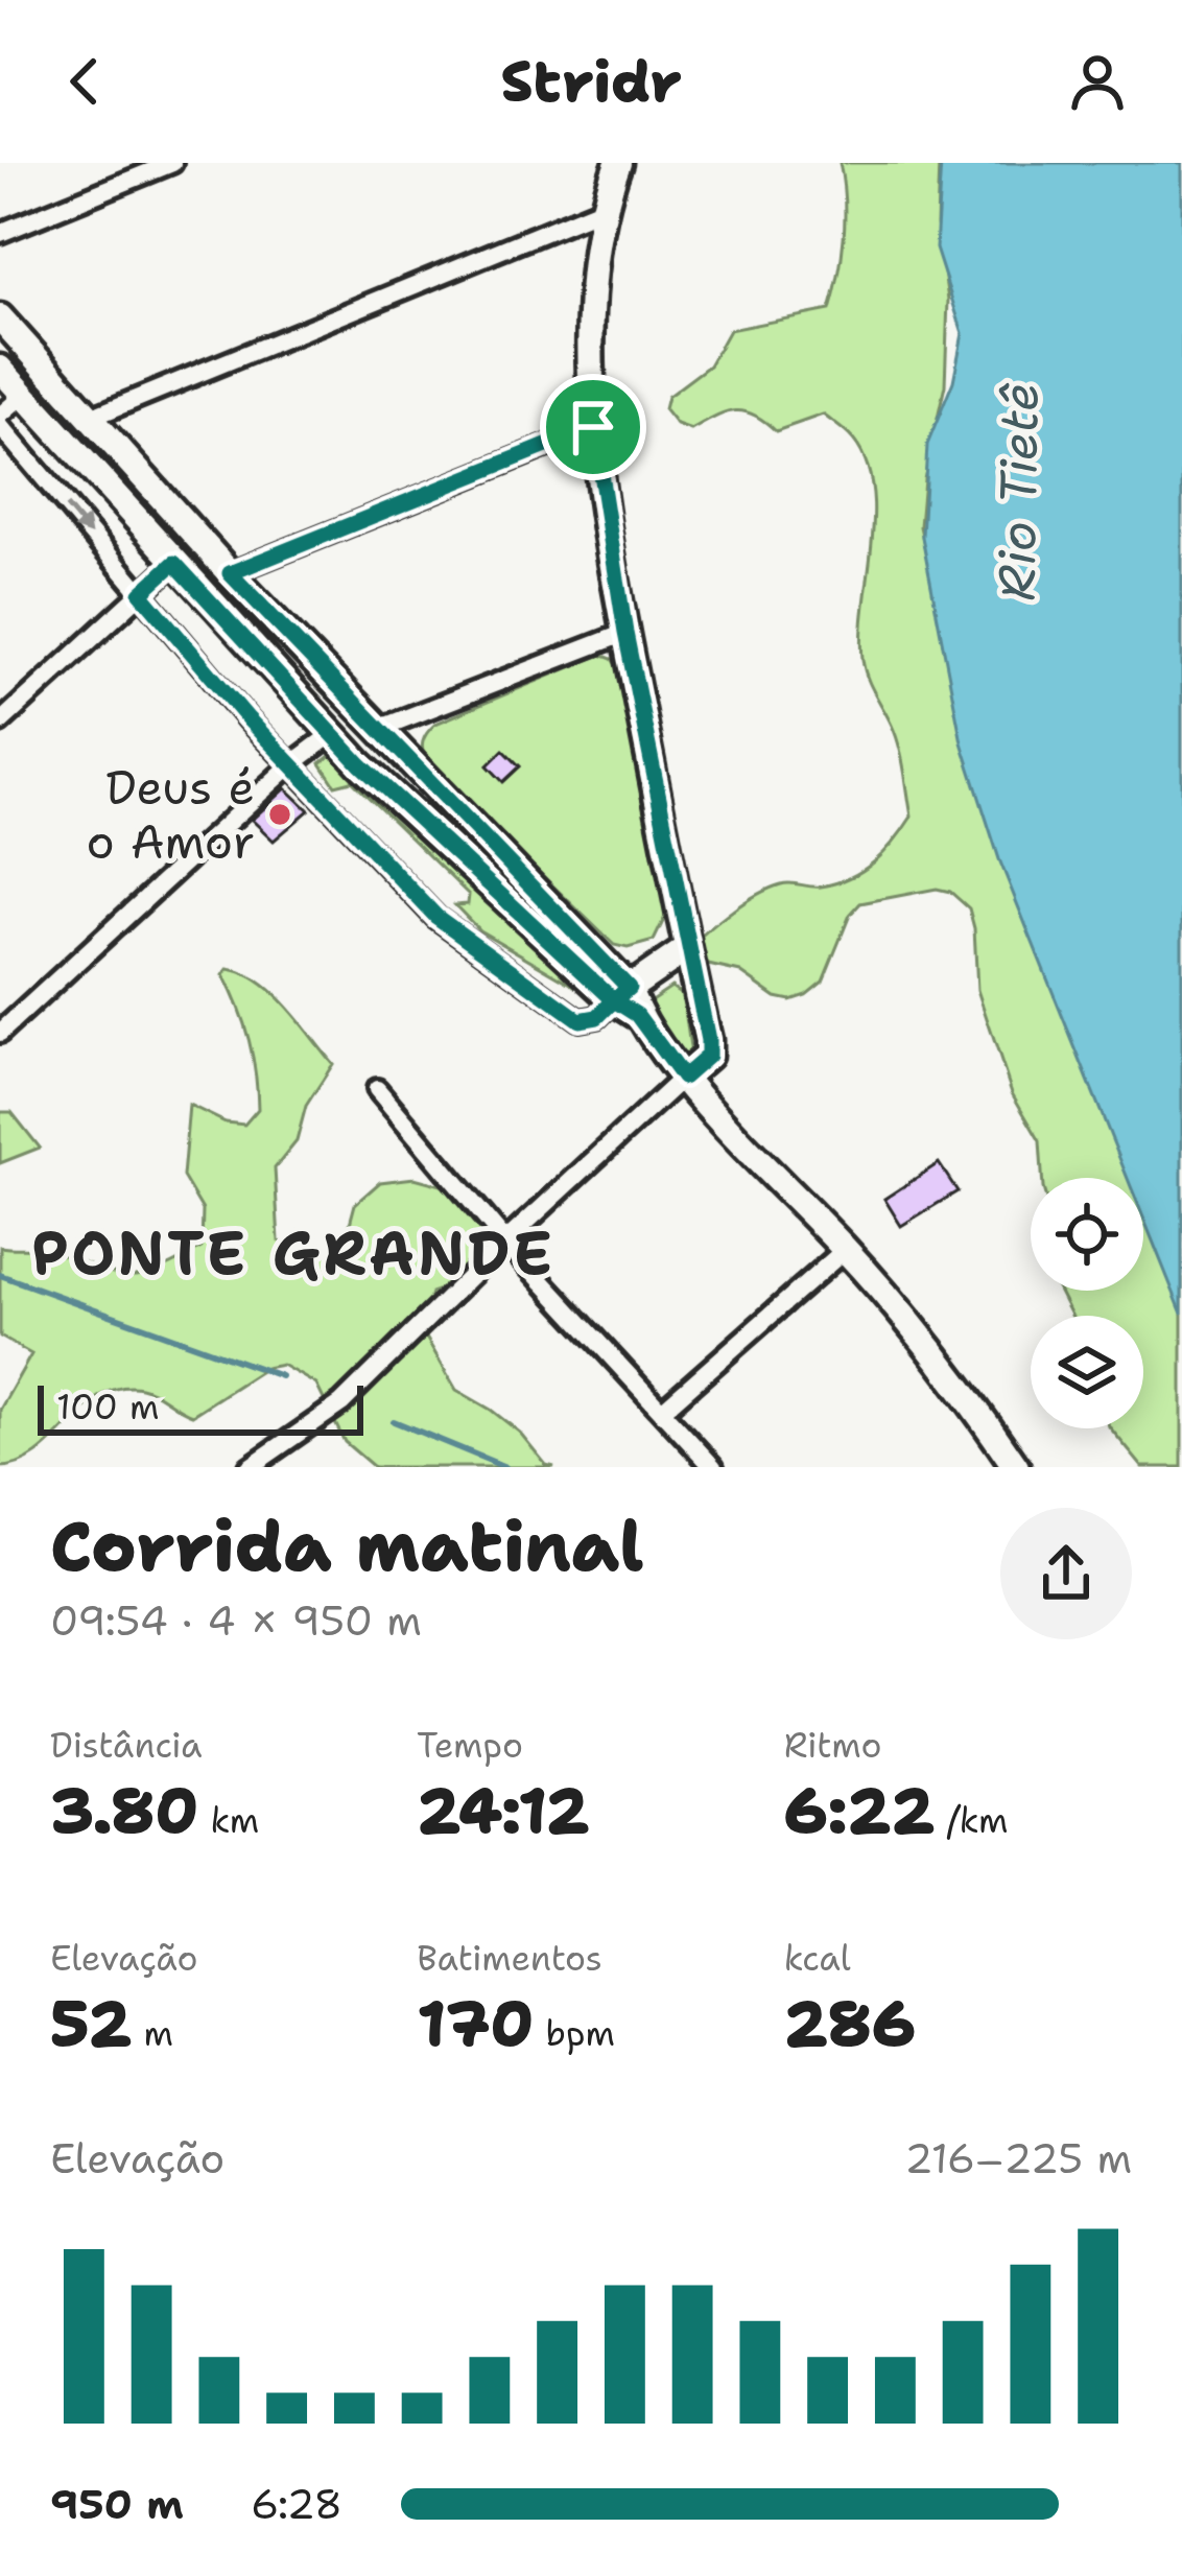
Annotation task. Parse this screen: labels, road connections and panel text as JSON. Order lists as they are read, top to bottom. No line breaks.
{"districts":["PONTE GRANDE"],"water":["Rio Tietê"],"places":["Deus é o Amor"],"scale_bar":"100 m","page":{"header":"Stridr","scale":"100 m","heading":["Corrida matinal","09:54 · 4 × 950 m"],"stats":[["Distância","3.80 km"],["Tempo","24:12"],["Ritmo","6:22 /km"],["Elevação","52 m"],["Batimentos","170 bpm"],["kcal","286"]],"chart":["Elevação","216–225 m"],"list":[{"name":"950 m","note":"6:28"}]}}
